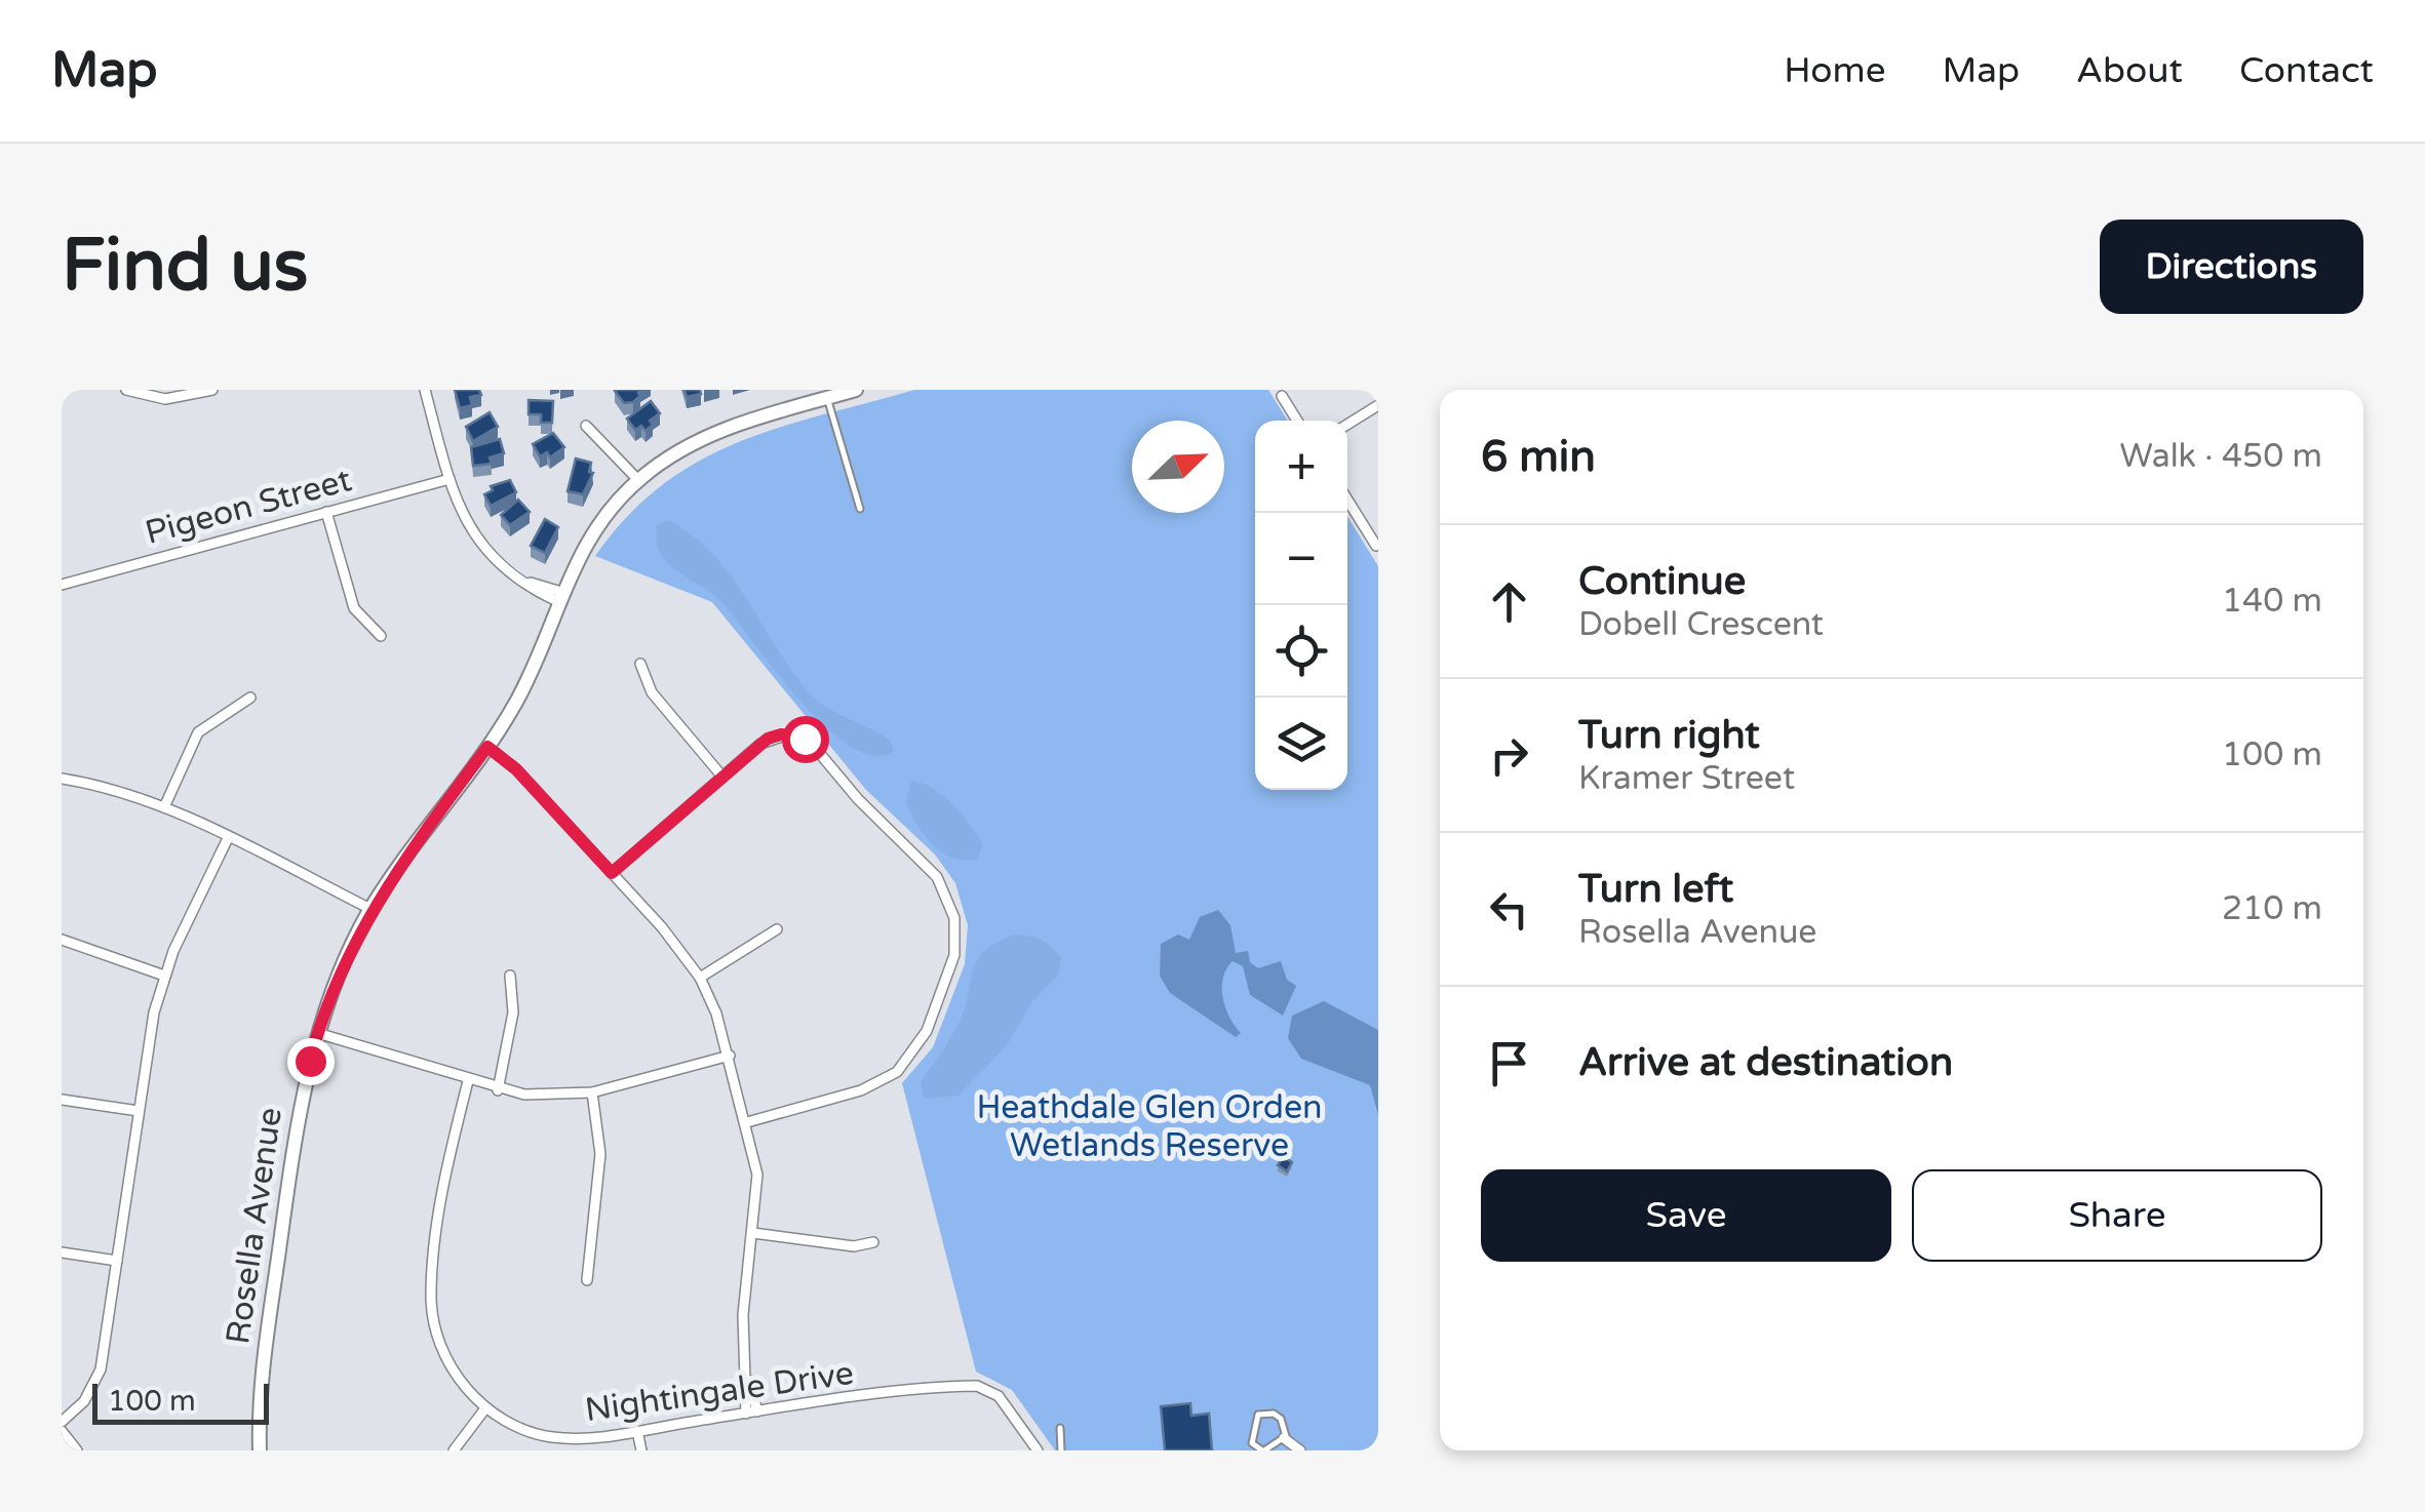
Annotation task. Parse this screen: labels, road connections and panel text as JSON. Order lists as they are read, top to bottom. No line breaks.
{"streets":{"street":["Pigeon Street","Rosella Avenue","Nightingale Drive"]},"parks":["Heathdale Glen Orden Wetlands Reserve"],"scale_bar":"100 m","north":"top right","page":{"header":"Map","nav":["Home","Map","About","Contact"],"buttons":["Directions",["Save","Share"]],"title":"Find us","heading":["6 min","Walk · 450 m"],"map_buttons":["+","−"],"list":[["Continue","Dobell Crescent","140 m"],["Turn right","Kramer Street","100 m"],["Turn left","Rosella Avenue","210 m"],"Arrive at destination"],"scale":"100 m"}}
